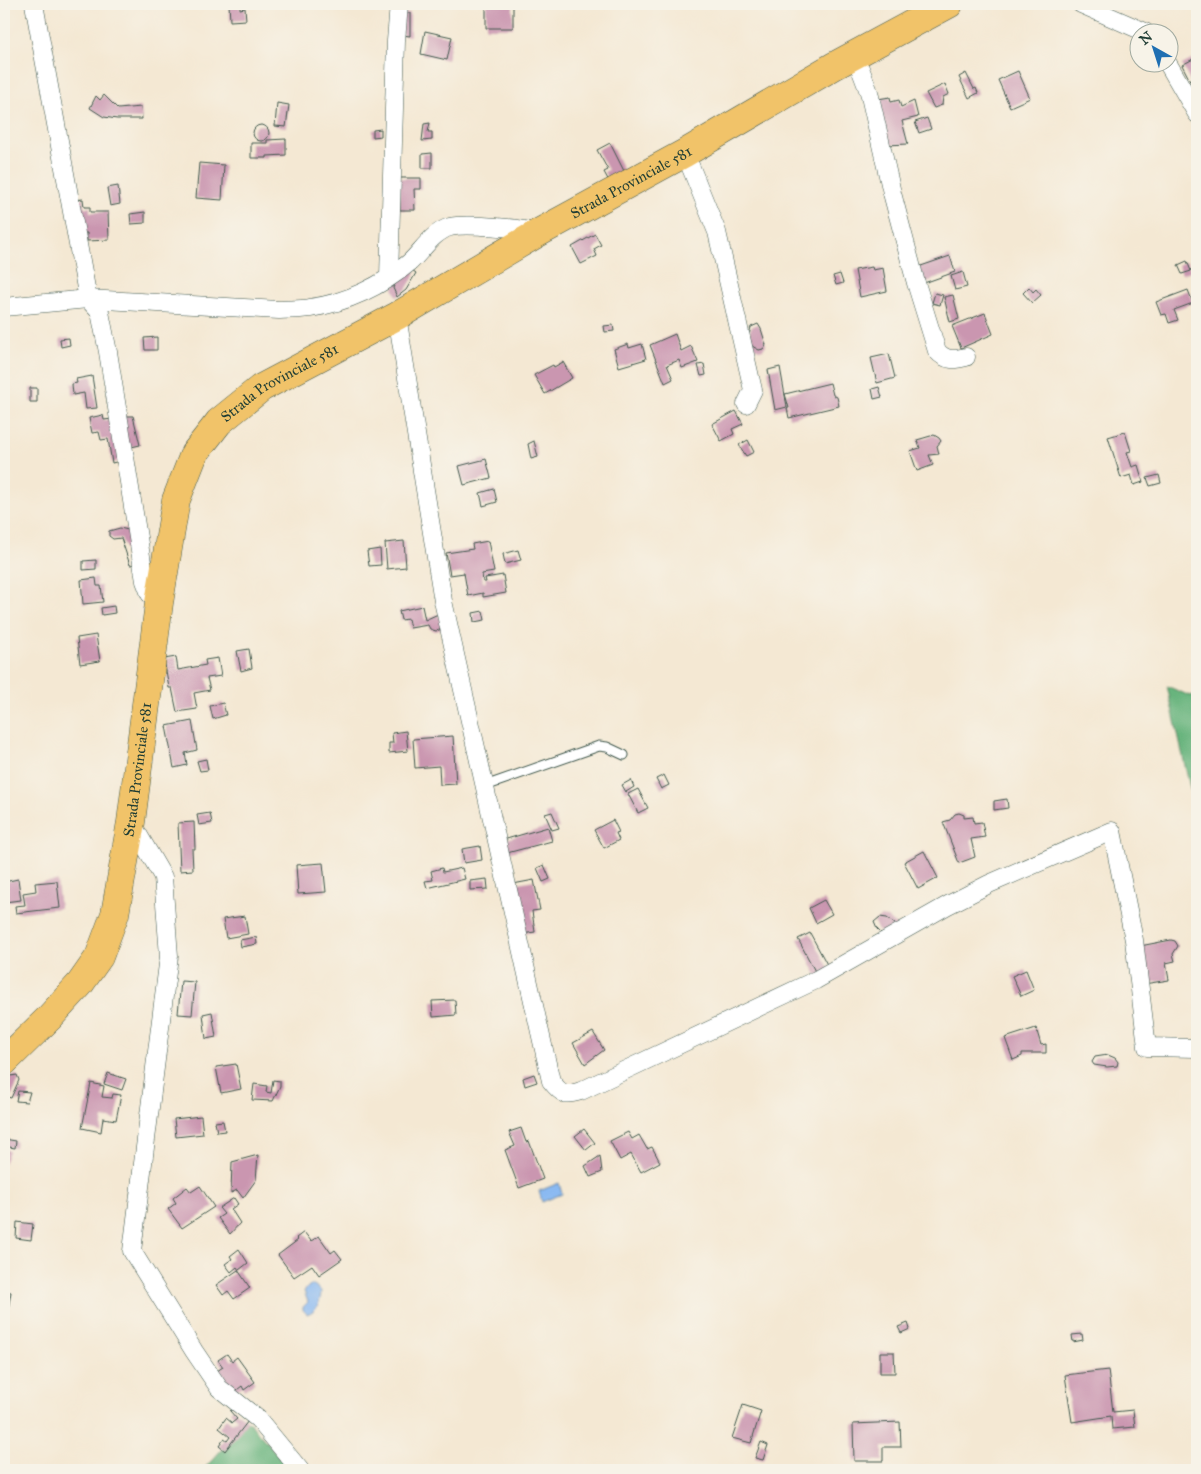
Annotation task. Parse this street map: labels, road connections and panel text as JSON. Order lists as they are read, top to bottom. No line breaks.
{"streets":{"main road":["Strada Provinciale 581"]},"north":"top left"}
